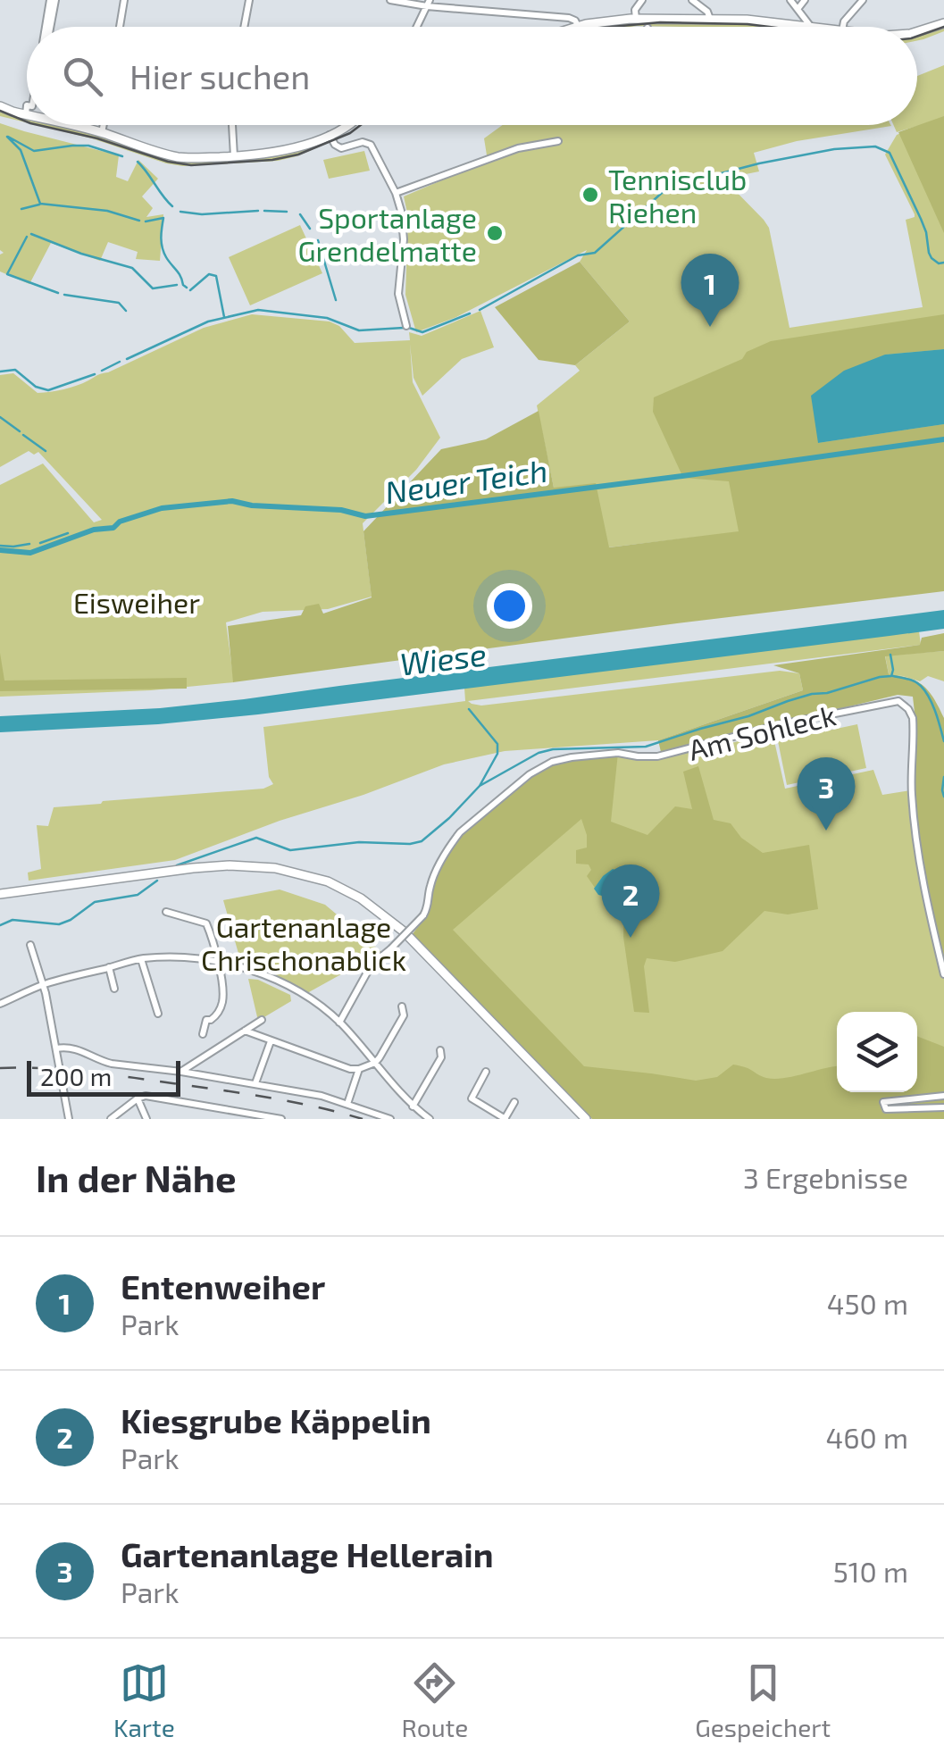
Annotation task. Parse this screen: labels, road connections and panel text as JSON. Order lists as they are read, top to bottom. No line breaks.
{"streets":{"street":["Am Sohleck"]},"water":["Neuer Teich","Wiese"],"parks":["Eisweiher","Gartenanlage Chrischonablick"],"places":["Tennisclub Riehen","Sportanlage Grendelmatte"],"scale_bar":"200 m","page":{"search":"Hier suchen","pins":["1","3","2"],"scale":"200 m","heading":["In der Nähe","3 Ergebnisse"],"list":[{"mark":"1","name":"Entenweiher","note":"Park","value":"450 m"},{"mark":"2","name":"Kiesgrube Käppelin","note":"Park","value":"460 m"},{"mark":"3","name":"Gartenanlage Hellerain","note":"Park","value":"510 m"}],"nav":["Karte","Route","Gespeichert"]}}
